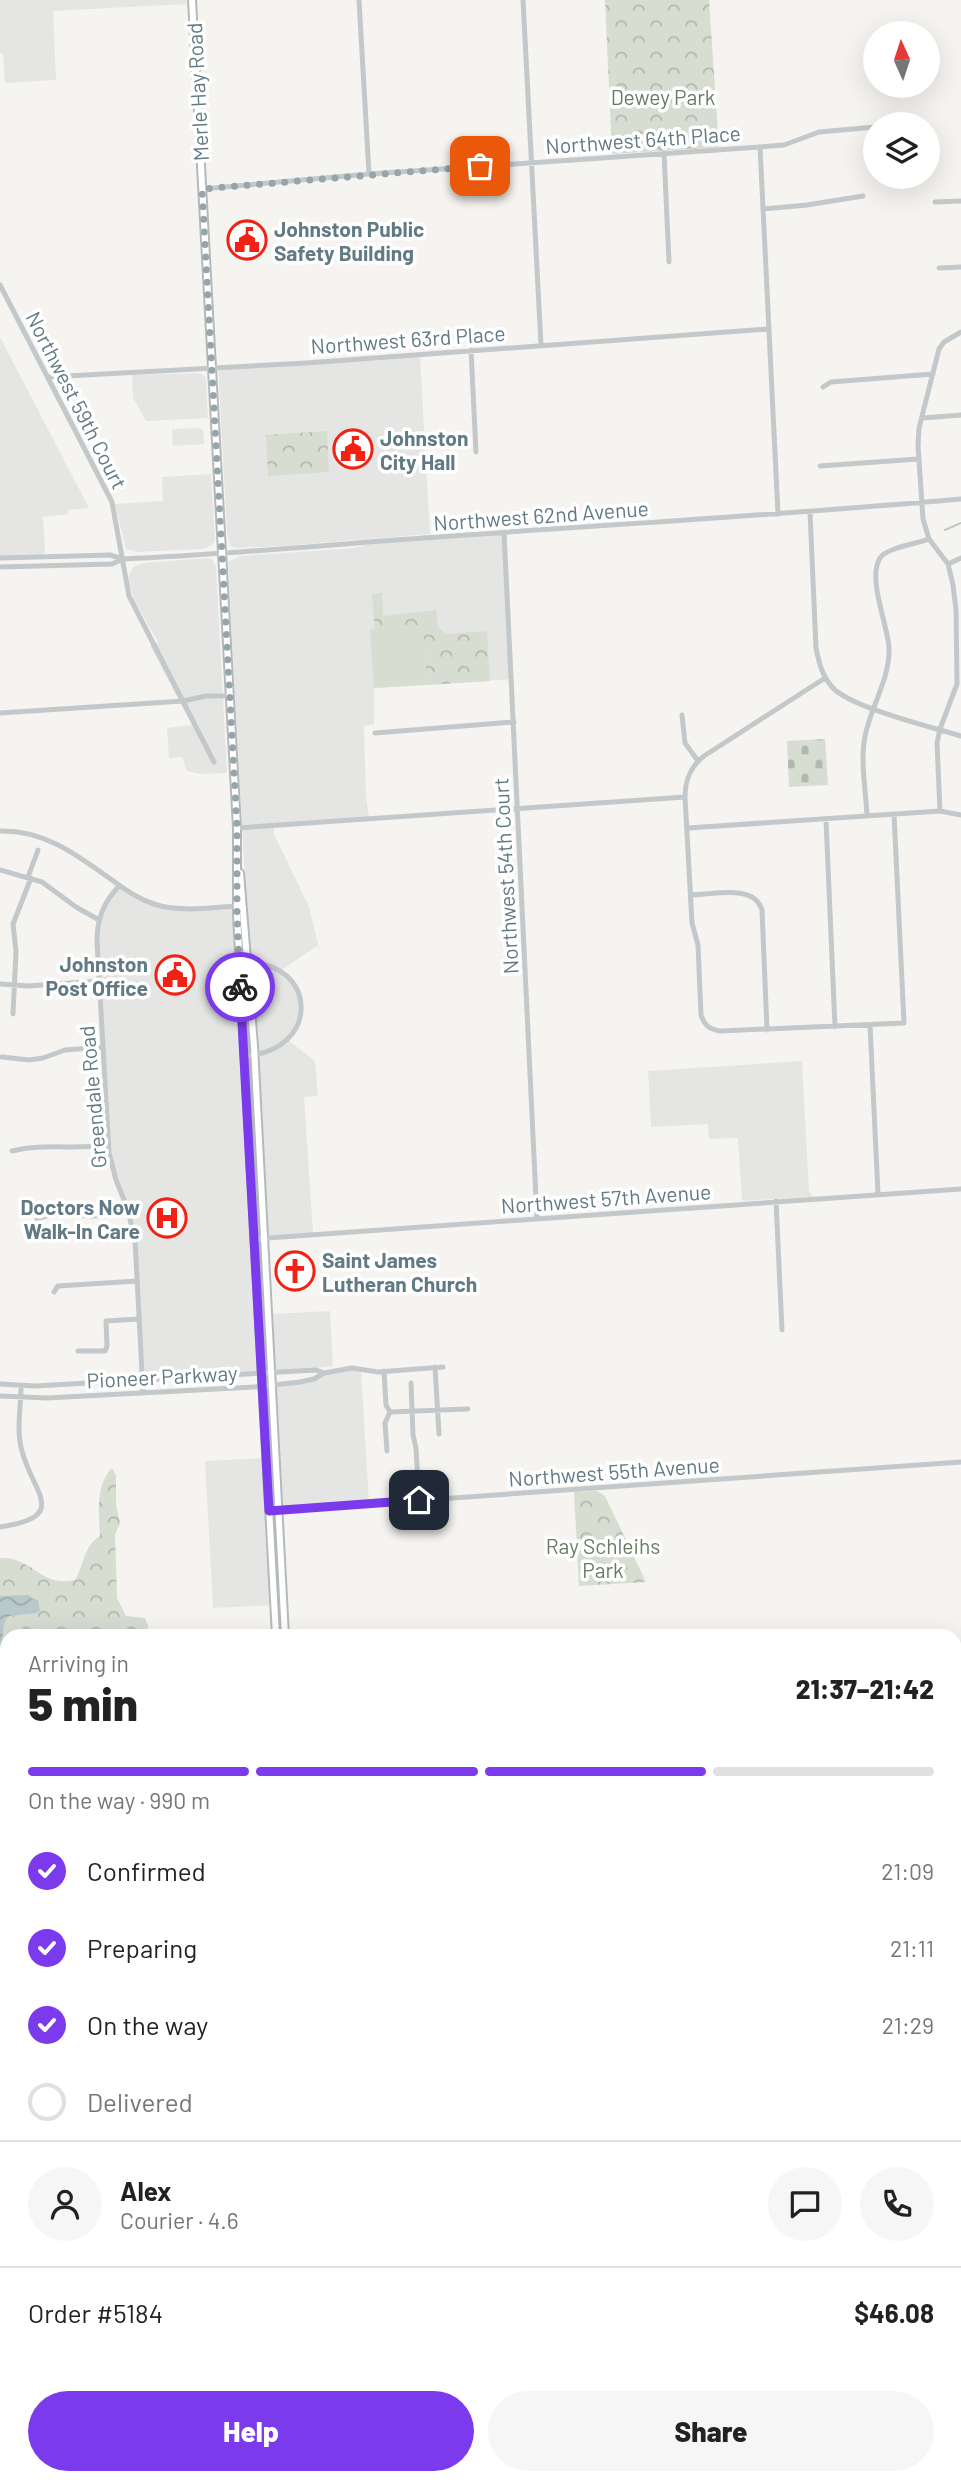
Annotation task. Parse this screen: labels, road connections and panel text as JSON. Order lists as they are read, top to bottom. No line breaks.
{"streets":{"main road":["Merle Hay Road"],"street":["Northwest 64th Place","Northwest 63rd Place","Northwest 59th Court","Northwest 62nd Avenue","Northwest 54th Court","Greendale Road","Northwest 57th Avenue","Pioneer Parkway","Northwest 55th Avenue"]},"crossings":[["Merle Hay Road","Northwest 64th Place"],["Merle Hay Road","Northwest 63rd Place"],["Merle Hay Road","Northwest 62nd Avenue"],["Merle Hay Road","Northwest 57th Avenue"],["Merle Hay Road","Pioneer Parkway"],["Merle Hay Road","Northwest 55th Avenue"],["Northwest 63rd Place","Northwest 59th Court"],["Northwest 59th Court","Northwest 62nd Avenue"],["Northwest 62nd Avenue","Northwest 54th Court"],["Northwest 54th Court","Northwest 57th Avenue"],["Greendale Road","Pioneer Parkway"]],"parks":["Dewey Park","Ray Schleihs Park"],"places":{"public building":["Johnston Public Safety Building","Johnston City Hall","Johnston Post Office"],"hospital":["Doctors Now Walk-In Care"],"church":["Saint James Lutheran Church"]},"north":"top","page":{"heading":["5 min","Arriving in","21:37–21:42"],"panel":["Alex","Courier · 4.6","Order #5184","$46.08"],"bar":"On the way · 990 m","list":[["Confirmed","21:09"],["Preparing","21:11"],["On the way","21:29"],"Delivered"],"buttons":["Help","Share"]}}
